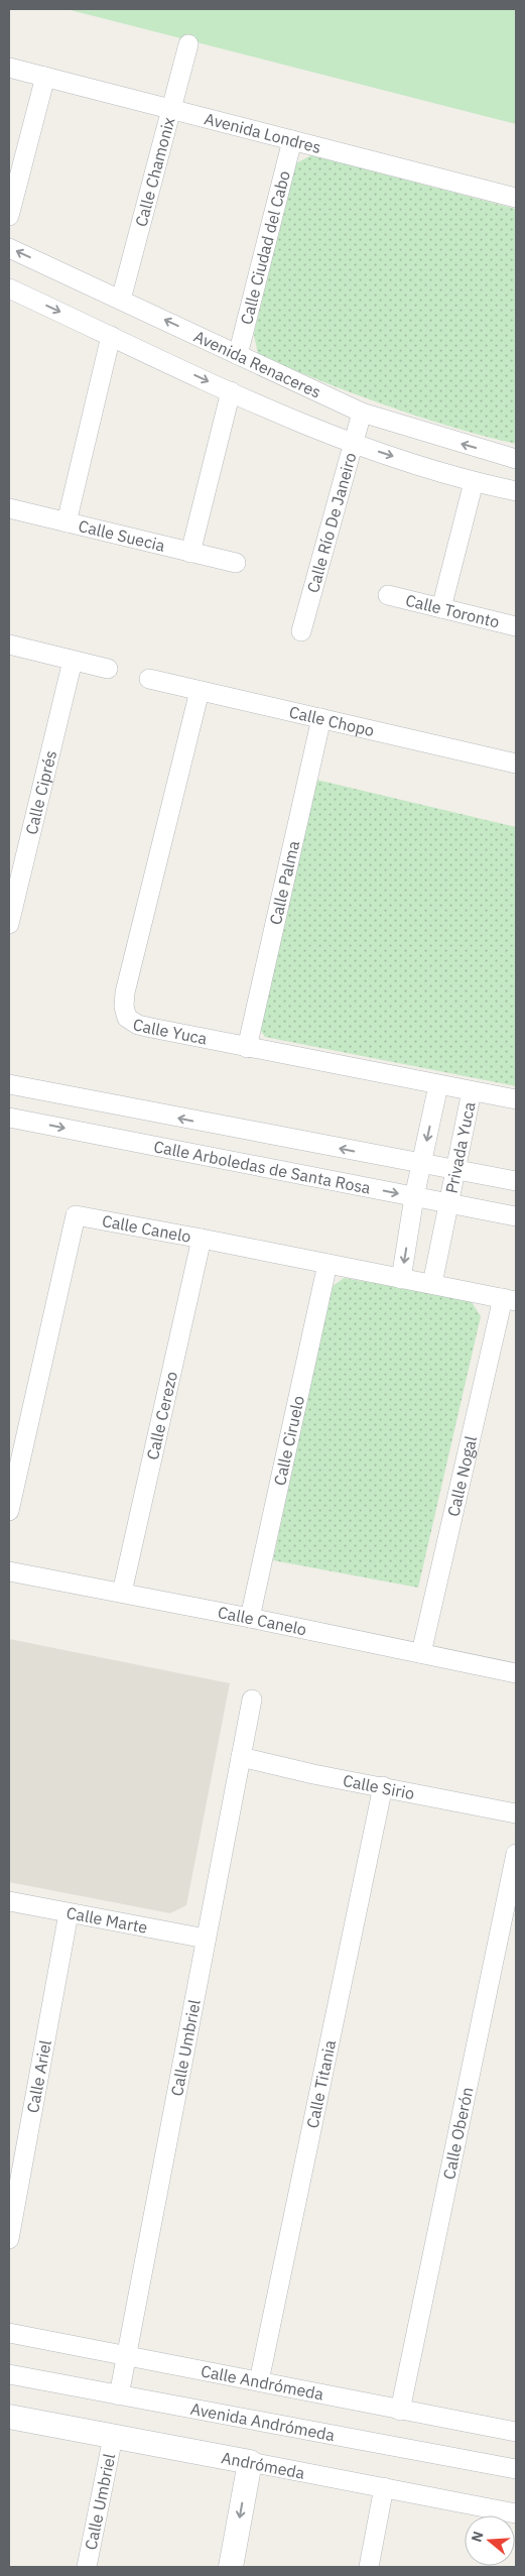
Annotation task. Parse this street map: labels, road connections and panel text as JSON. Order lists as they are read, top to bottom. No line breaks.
{"streets":{"street":["Avenida Londres","Calle Chamonix","Calle Ciudad del Cabo","Avenida Renaceres","Calle Río De Janeiro","Calle Suecia","Calle Toronto","Calle Chopo","Calle Ciprés","Calle Palma","Calle Yuca","Privada Yuca","Calle Arboledas de Santa Rosa","Calle Canelo","Calle Cerezo","Calle Ciruelo","Calle Nogal","Calle Sirio","Calle Marte","Calle Umbriel","Calle Ariel","Calle Titania","Calle Oberón","Calle Andrómeda","Avenida Andrómeda","Andrómeda"]},"crossings":[["Avenida Londres","Calle Chamonix"],["Avenida Londres","Calle Ciudad del Cabo"],["Calle Chamonix","Avenida Renaceres"],["Calle Ciudad del Cabo","Avenida Renaceres"],["Avenida Renaceres","Calle Río De Janeiro"],["Calle Chopo","Calle Palma"],["Calle Chopo","Calle Yuca"],["Calle Palma","Calle Yuca"],["Calle Yuca","Privada Yuca"],["Privada Yuca","Calle Arboledas de Santa Rosa"],["Privada Yuca","Calle Canelo"],["Calle Canelo","Calle Cerezo"],["Calle Canelo","Calle Ciruelo"],["Calle Canelo","Calle Nogal"],["Calle Sirio","Calle Umbriel"],["Calle Sirio","Calle Titania"],["Calle Marte","Calle Umbriel"],["Calle Marte","Calle Ariel"],["Calle Umbriel","Calle Andrómeda"],["Calle Umbriel","Avenida Andrómeda"],["Calle Umbriel","Andrómeda"],["Calle Titania","Calle Andrómeda"],["Calle Oberón","Calle Andrómeda"]],"north":"left"}
